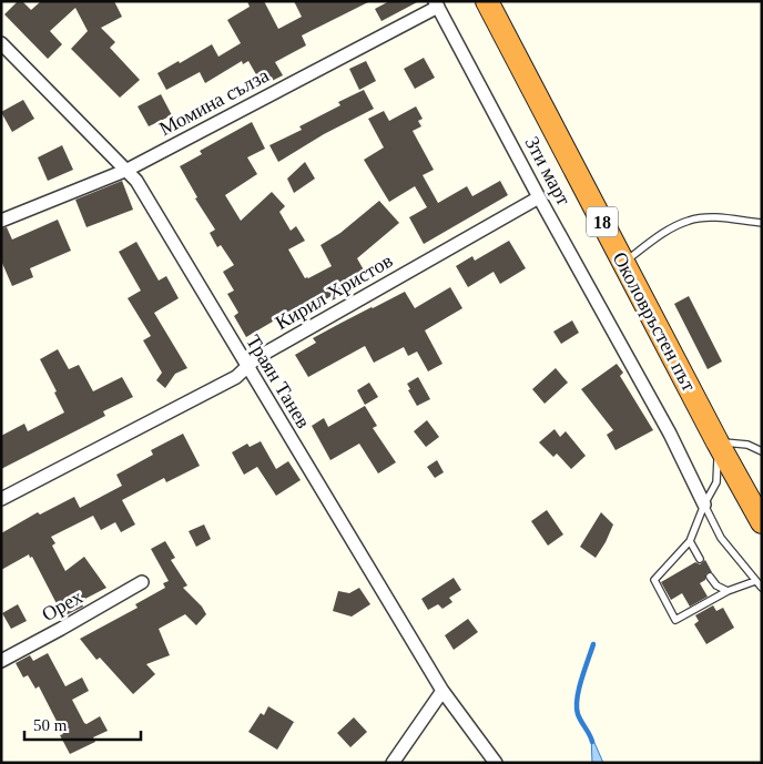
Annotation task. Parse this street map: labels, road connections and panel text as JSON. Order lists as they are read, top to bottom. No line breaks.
{"streets":{"highway":["18","Околовръстен път"],"street":["Момина сълза","3ти март","Кирил Христов","Траян Танев","Орех"]},"crossings":[["Момина сълза","3ти март"],["Момина сълза","Траян Танев"],["3ти март","Кирил Христов"],["Кирил Христов","Траян Танев"]],"scale_bar":"50 m"}
